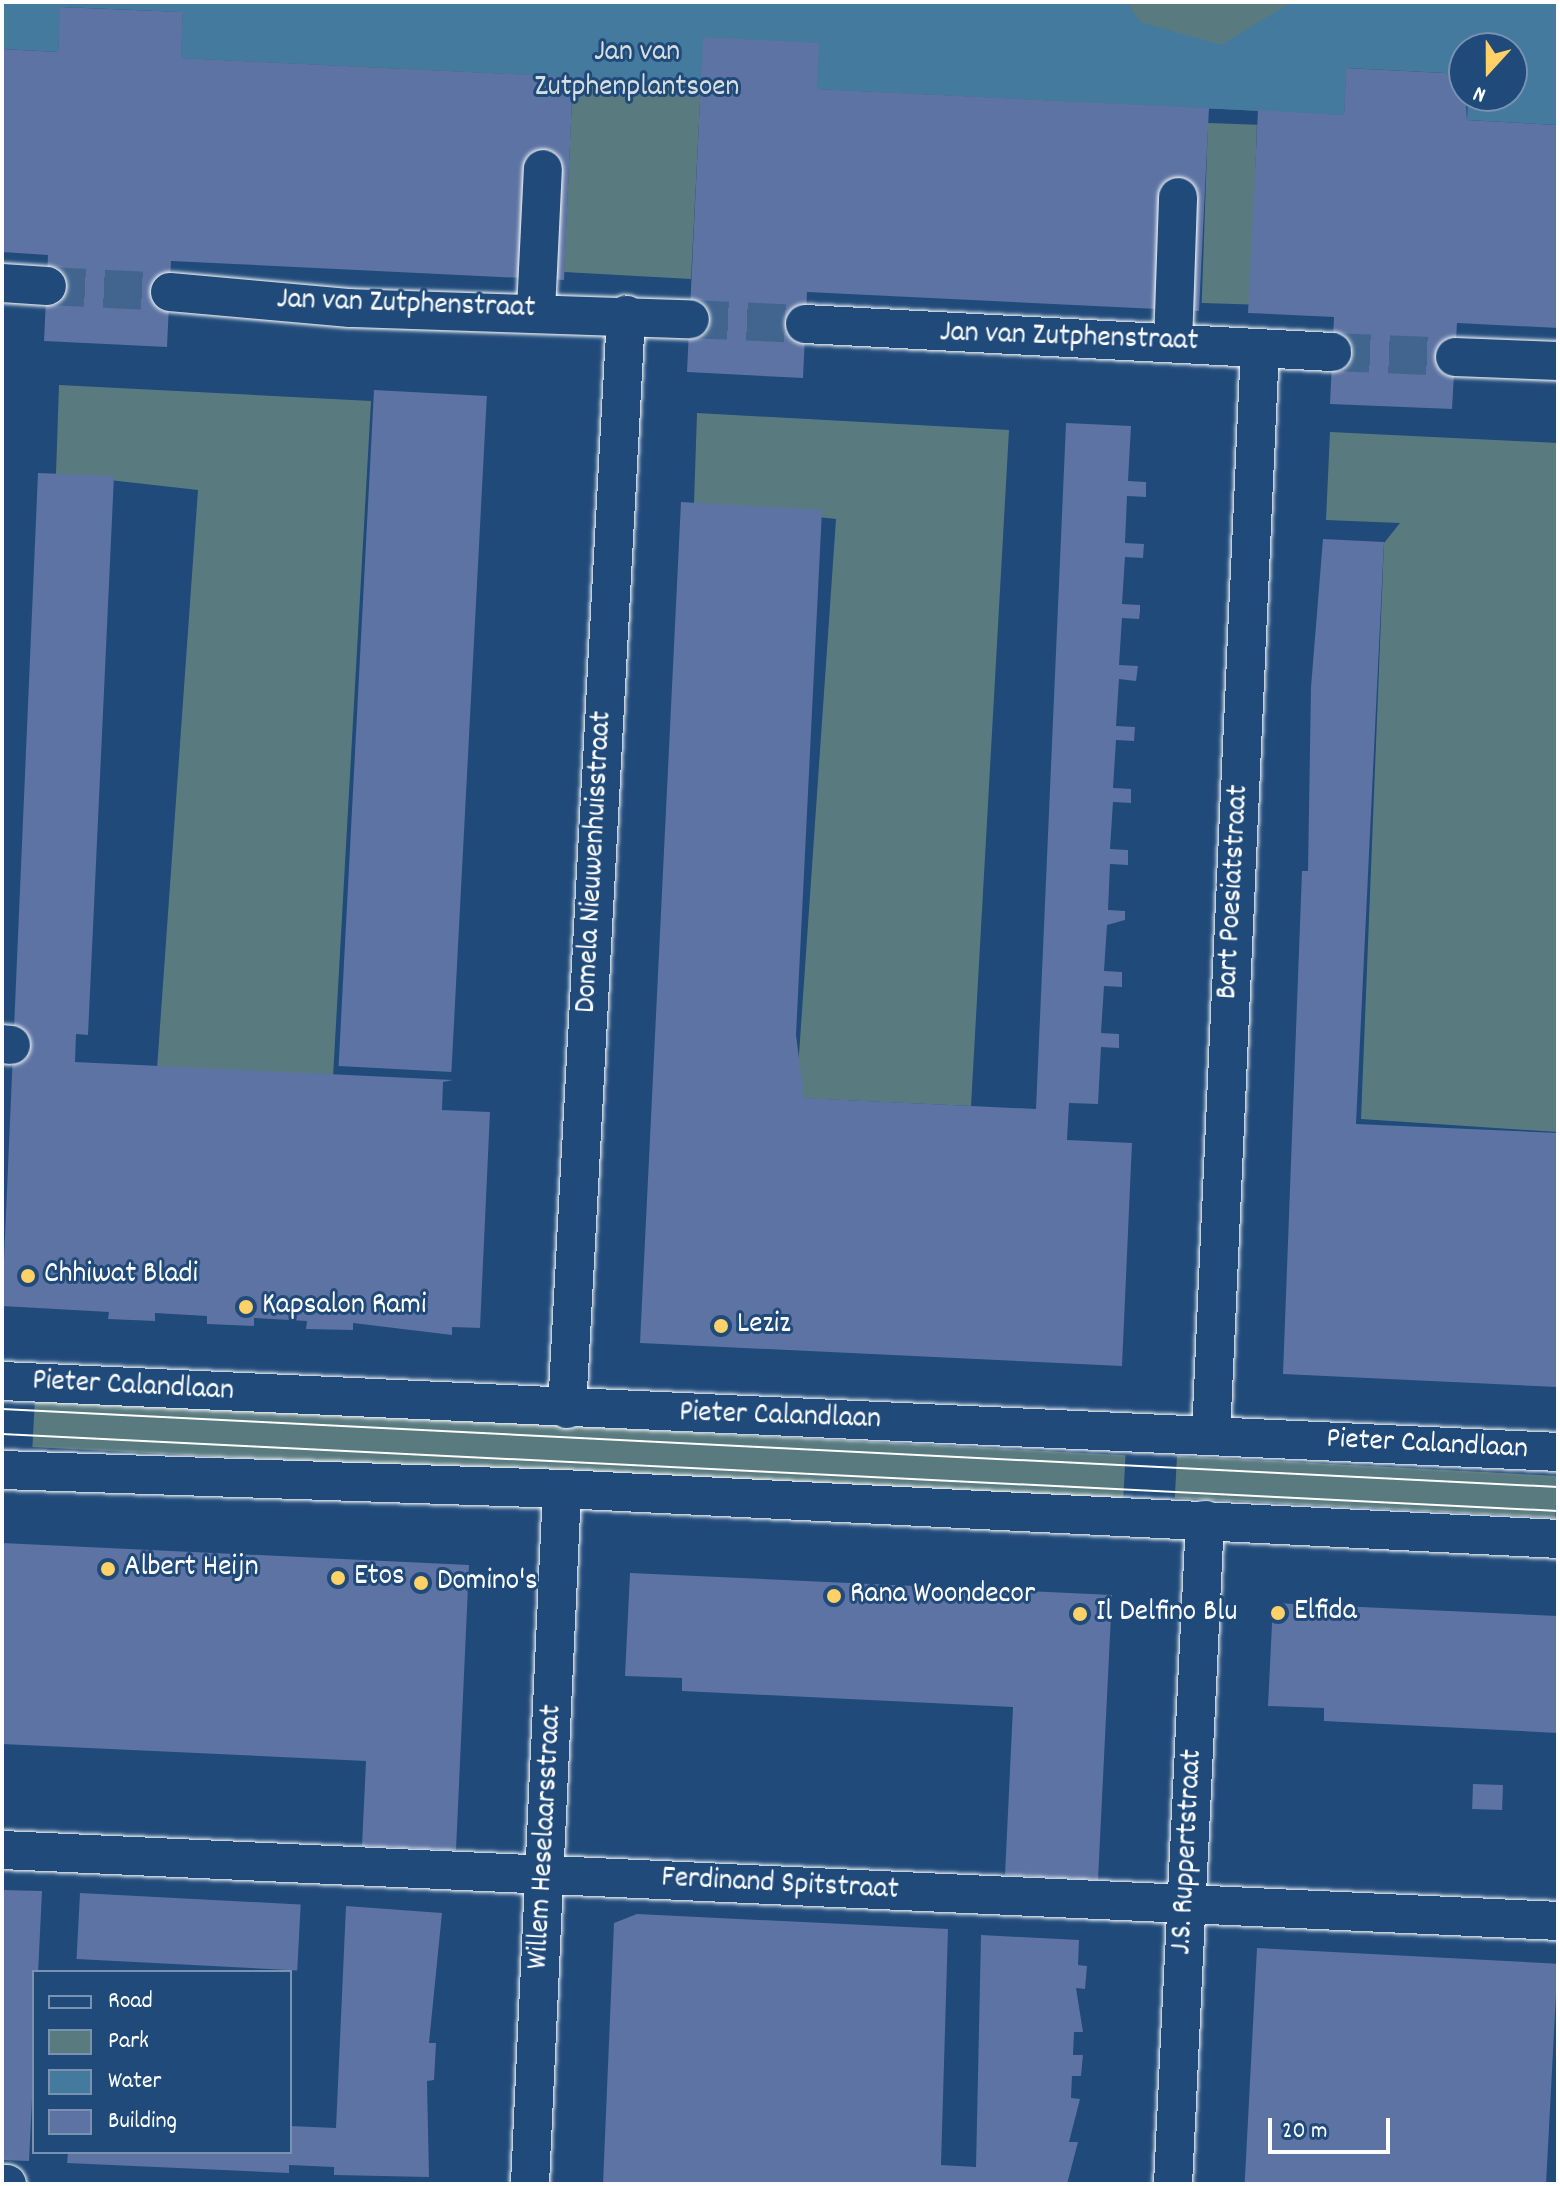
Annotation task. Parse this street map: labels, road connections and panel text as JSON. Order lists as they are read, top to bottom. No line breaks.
{"streets":{"street":["Jan van Zutphenstraat","Domela Nieuwenhuisstraat","Bart Poesiatstraat","Pieter Calandlaan","Willem Heselaarsstraat","J.S. Ruppertstraat","Ferdinand Spitstraat"]},"crossings":[["Jan van Zutphenstraat","Domela Nieuwenhuisstraat"],["Jan van Zutphenstraat","Bart Poesiatstraat"],["Domela Nieuwenhuisstraat","Pieter Calandlaan"],["Bart Poesiatstraat","Pieter Calandlaan"],["Willem Heselaarsstraat","Ferdinand Spitstraat"],["J.S. Ruppertstraat","Ferdinand Spitstraat"]],"parks":["Jan van Zutphenplantsoen"],"places":["Chhiwat Bladi","Kapsalon Rami","Leziz","Albert Heijn","Etos","Domino's","Rana Woondecor","Elfida","Il Delfino Blu"],"legend":["Road","Park","Water","Building"],"scale_bar":"20 m","north":"bottom"}
